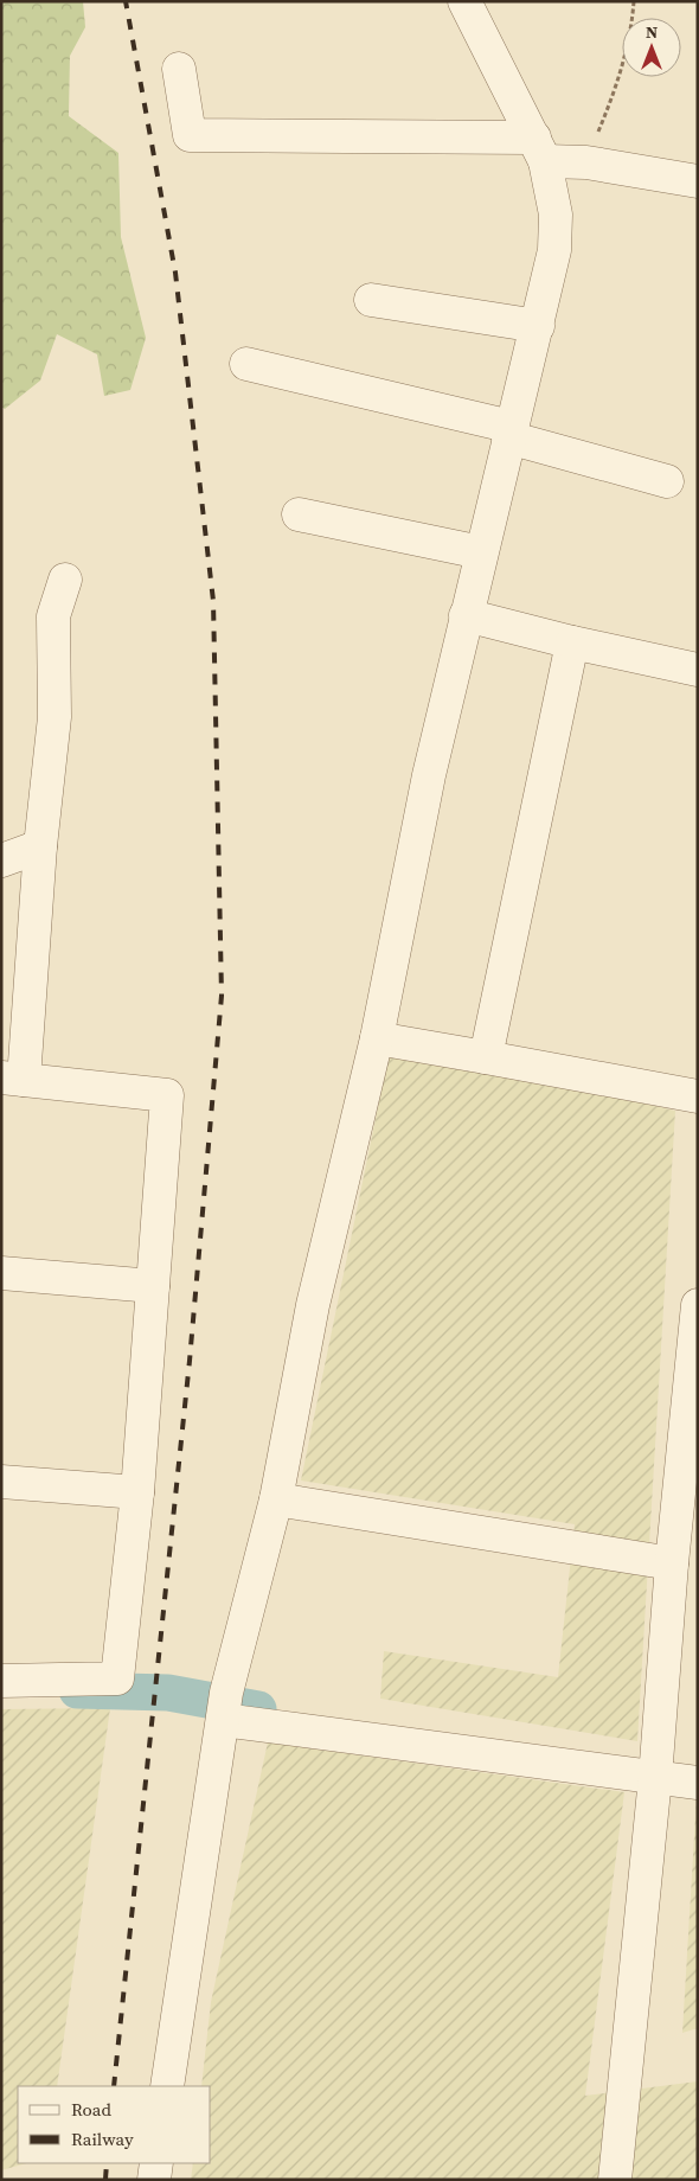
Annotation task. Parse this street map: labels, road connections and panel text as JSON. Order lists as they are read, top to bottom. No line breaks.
{"legend":["Road","Railway"],"north":"top"}
